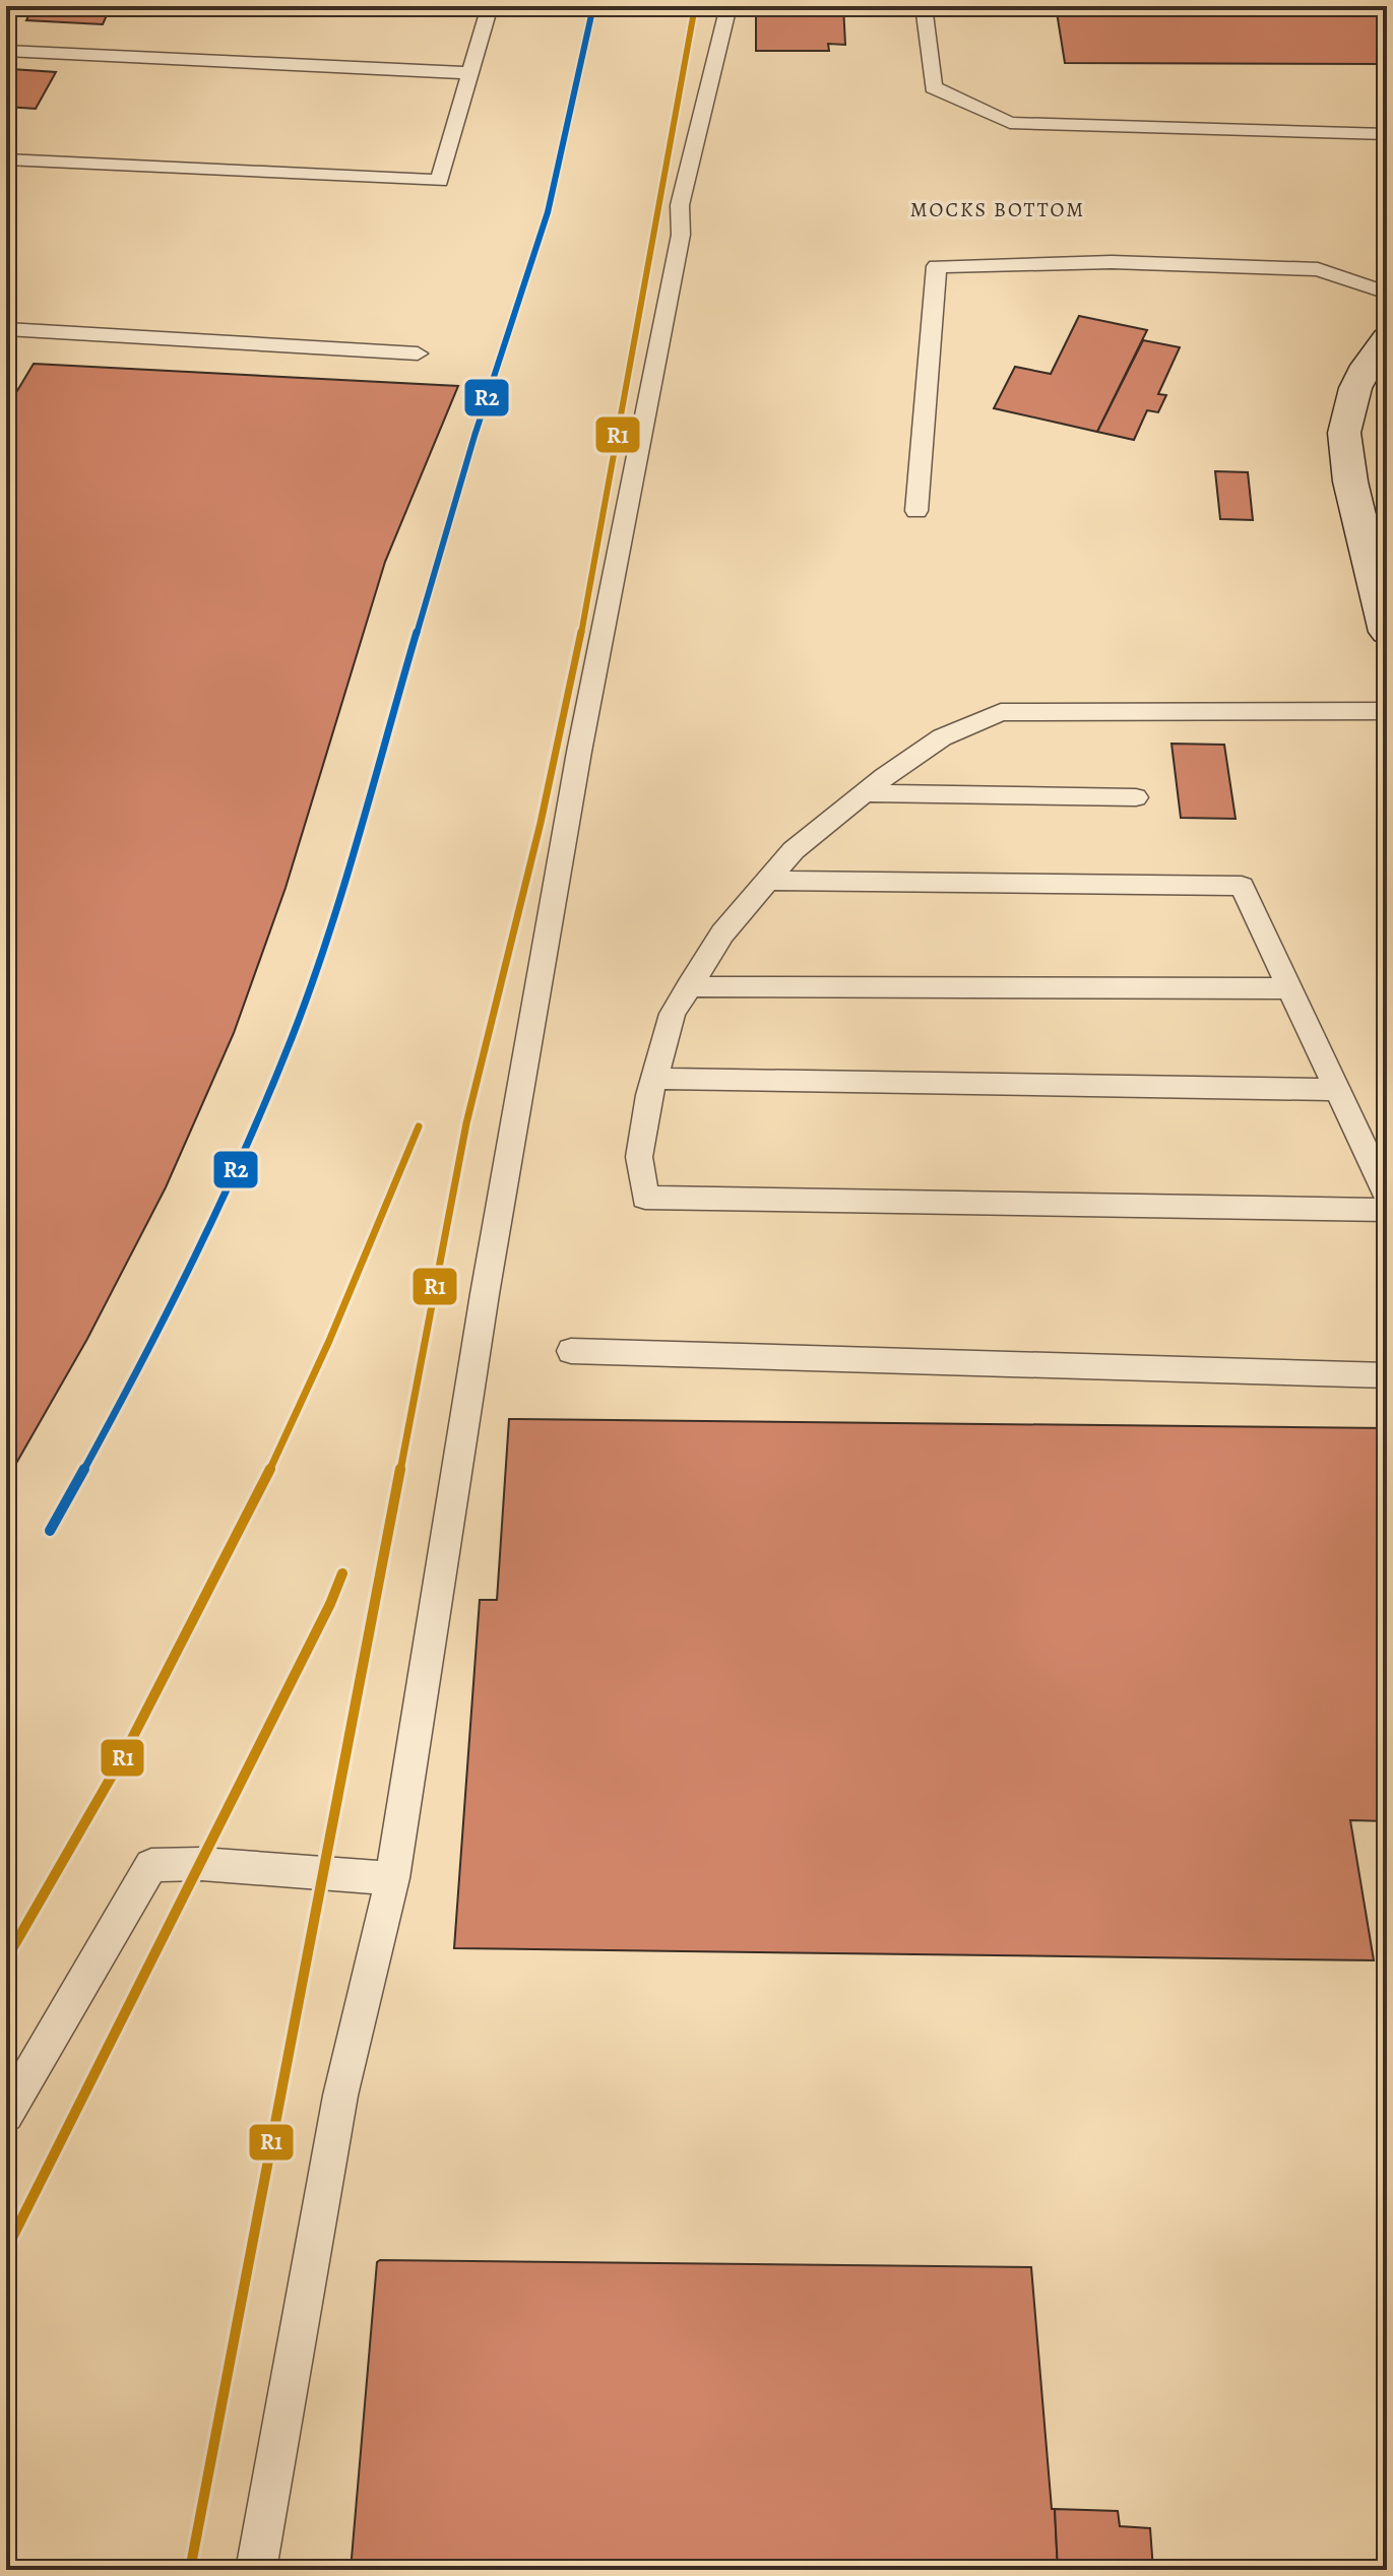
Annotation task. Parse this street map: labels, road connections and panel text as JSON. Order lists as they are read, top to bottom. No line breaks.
{"districts":["MOCKS BOTTOM"],"lines":["transit line R1","transit line R2"]}
